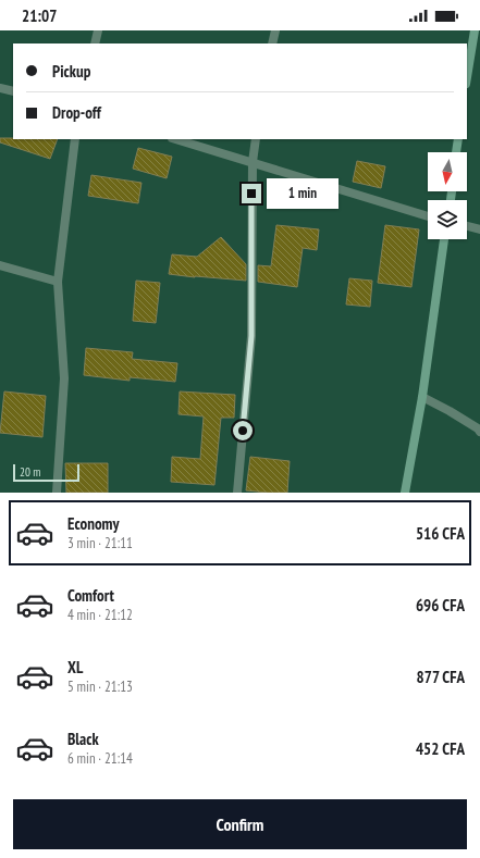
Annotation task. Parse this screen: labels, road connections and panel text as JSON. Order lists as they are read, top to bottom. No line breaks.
{"scale_bar":"20 m","north":"bottom","page":{"status":"21:07","banner":["Pickup","Drop-off"],"bubble":"1 min","scale":"20 m","list":[{"name":"Economy","note":"3 min · 21:11","value":"516 CFA"},{"name":"Comfort","note":"4 min · 21:12","value":"696 CFA"},{"name":"XL","note":"5 min · 21:13","value":"877 CFA"},{"name":"Black","note":"6 min · 21:14","value":"452 CFA"}],"buttons":"Confirm"}}
